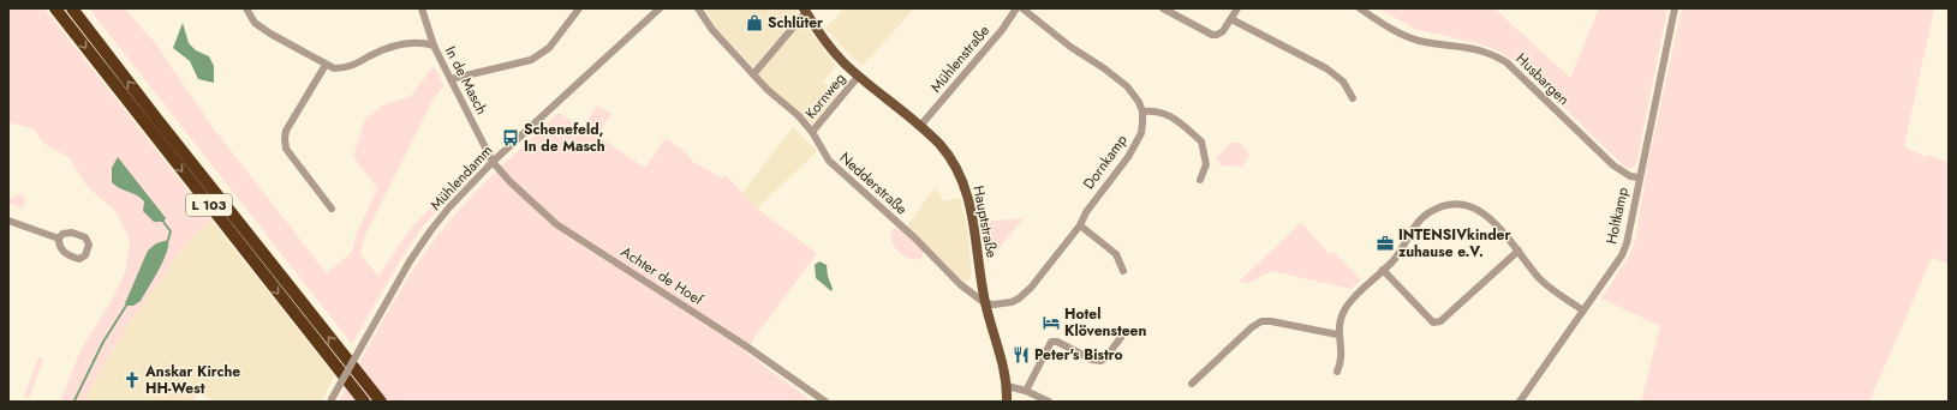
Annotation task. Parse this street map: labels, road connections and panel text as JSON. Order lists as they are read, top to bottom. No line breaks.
{"streets":{"highway":["L 103"],"main road":["Hauptstraße"],"street":["Mühlenstraße","Husbargen","In de Masch","Kornweg","Dornkamp","Mühlendamm","Nedderstraße","Holtkamp","Achter de Hoef"]},"crossings":[["Mühlenstraße","Hauptstraße"],["Husbargen","Holtkamp"],["In de Masch","Mühlendamm"],["In de Masch","Achter de Hoef"],["Kornweg","Nedderstraße"],["Kornweg","Hauptstraße"],["Dornkamp","Nedderstraße"],["Dornkamp","Hauptstraße"],["Mühlendamm","Achter de Hoef"],["Nedderstraße","Hauptstraße"]],"places":{"shop":["Schlüter"],"bus stop":["Schenefeld, In de Masch"],"office":["INTENSIVkinder zuhause e.V."],"hotel":["Hotel Klövensteen"],"restaurant":["Peter's Bistro"],"church":["Anskar Kirche HH-West"]}}
